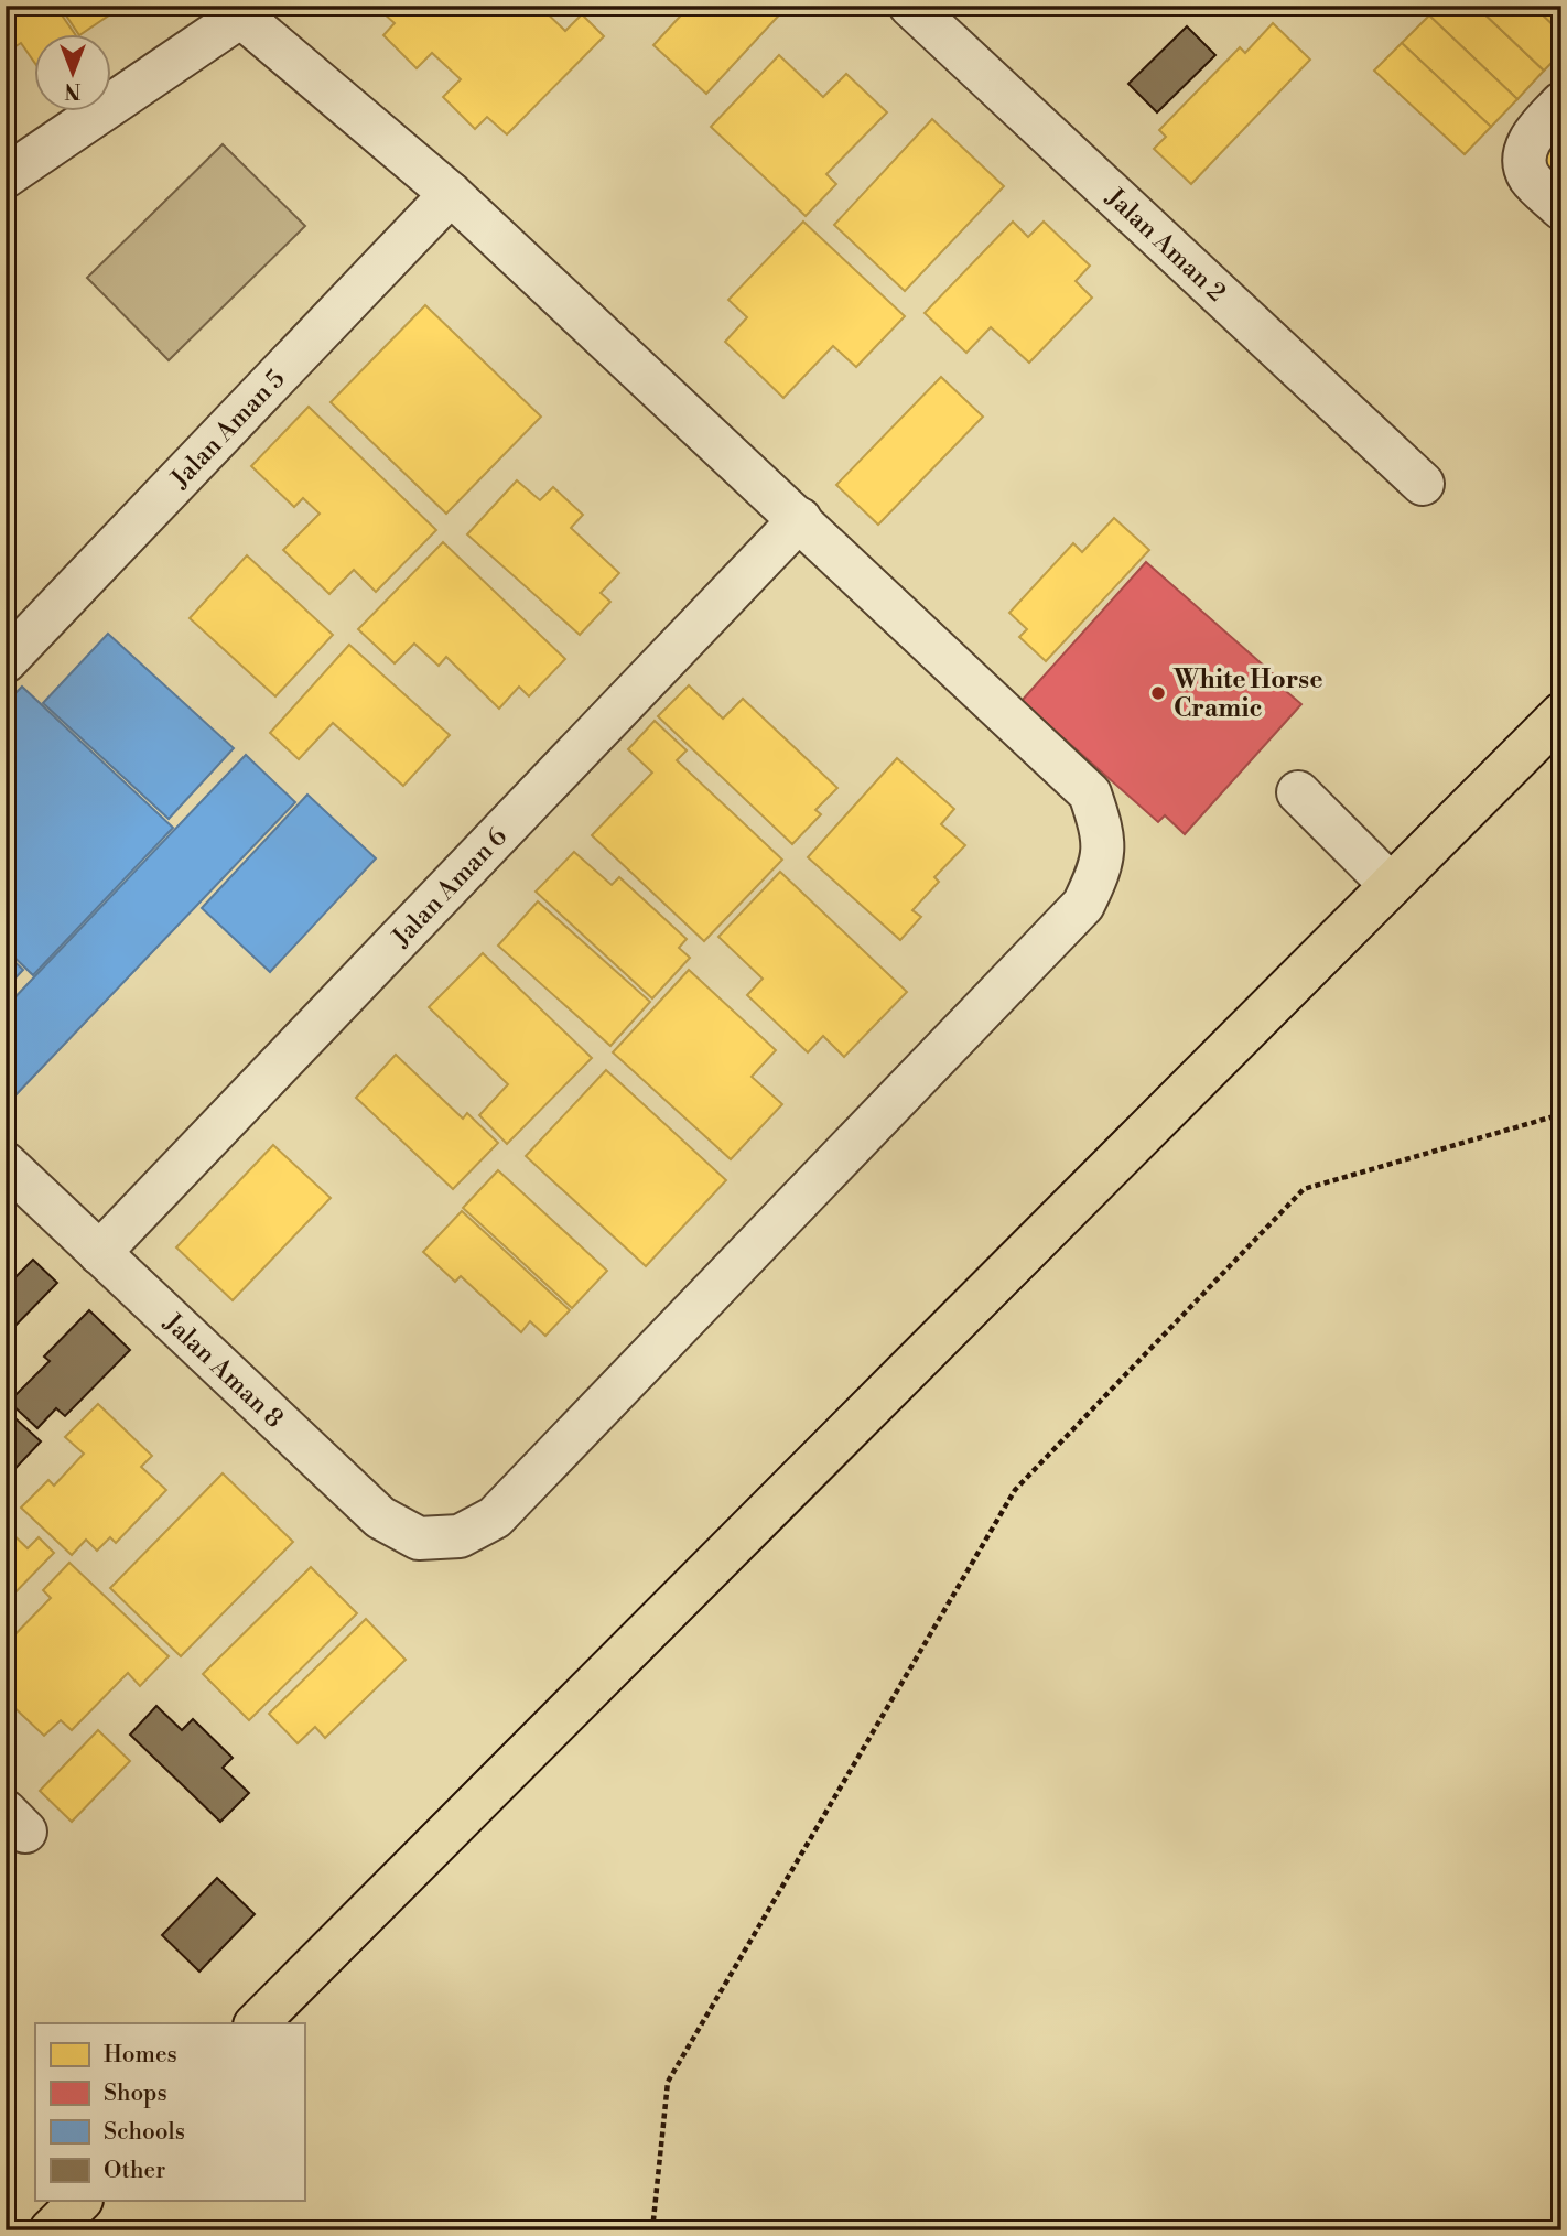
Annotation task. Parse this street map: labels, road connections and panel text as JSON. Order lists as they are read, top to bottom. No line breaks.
{"streets":{"street":["Jalan Aman 2","Jalan Aman 5","Jalan Aman 6","Jalan Aman 8"]},"crossings":[["Jalan Aman 6","Jalan Aman 8"]],"places":["White Horse Cramic"],"legend":["Homes","Shops","Schools","Other"],"north":"bottom"}
